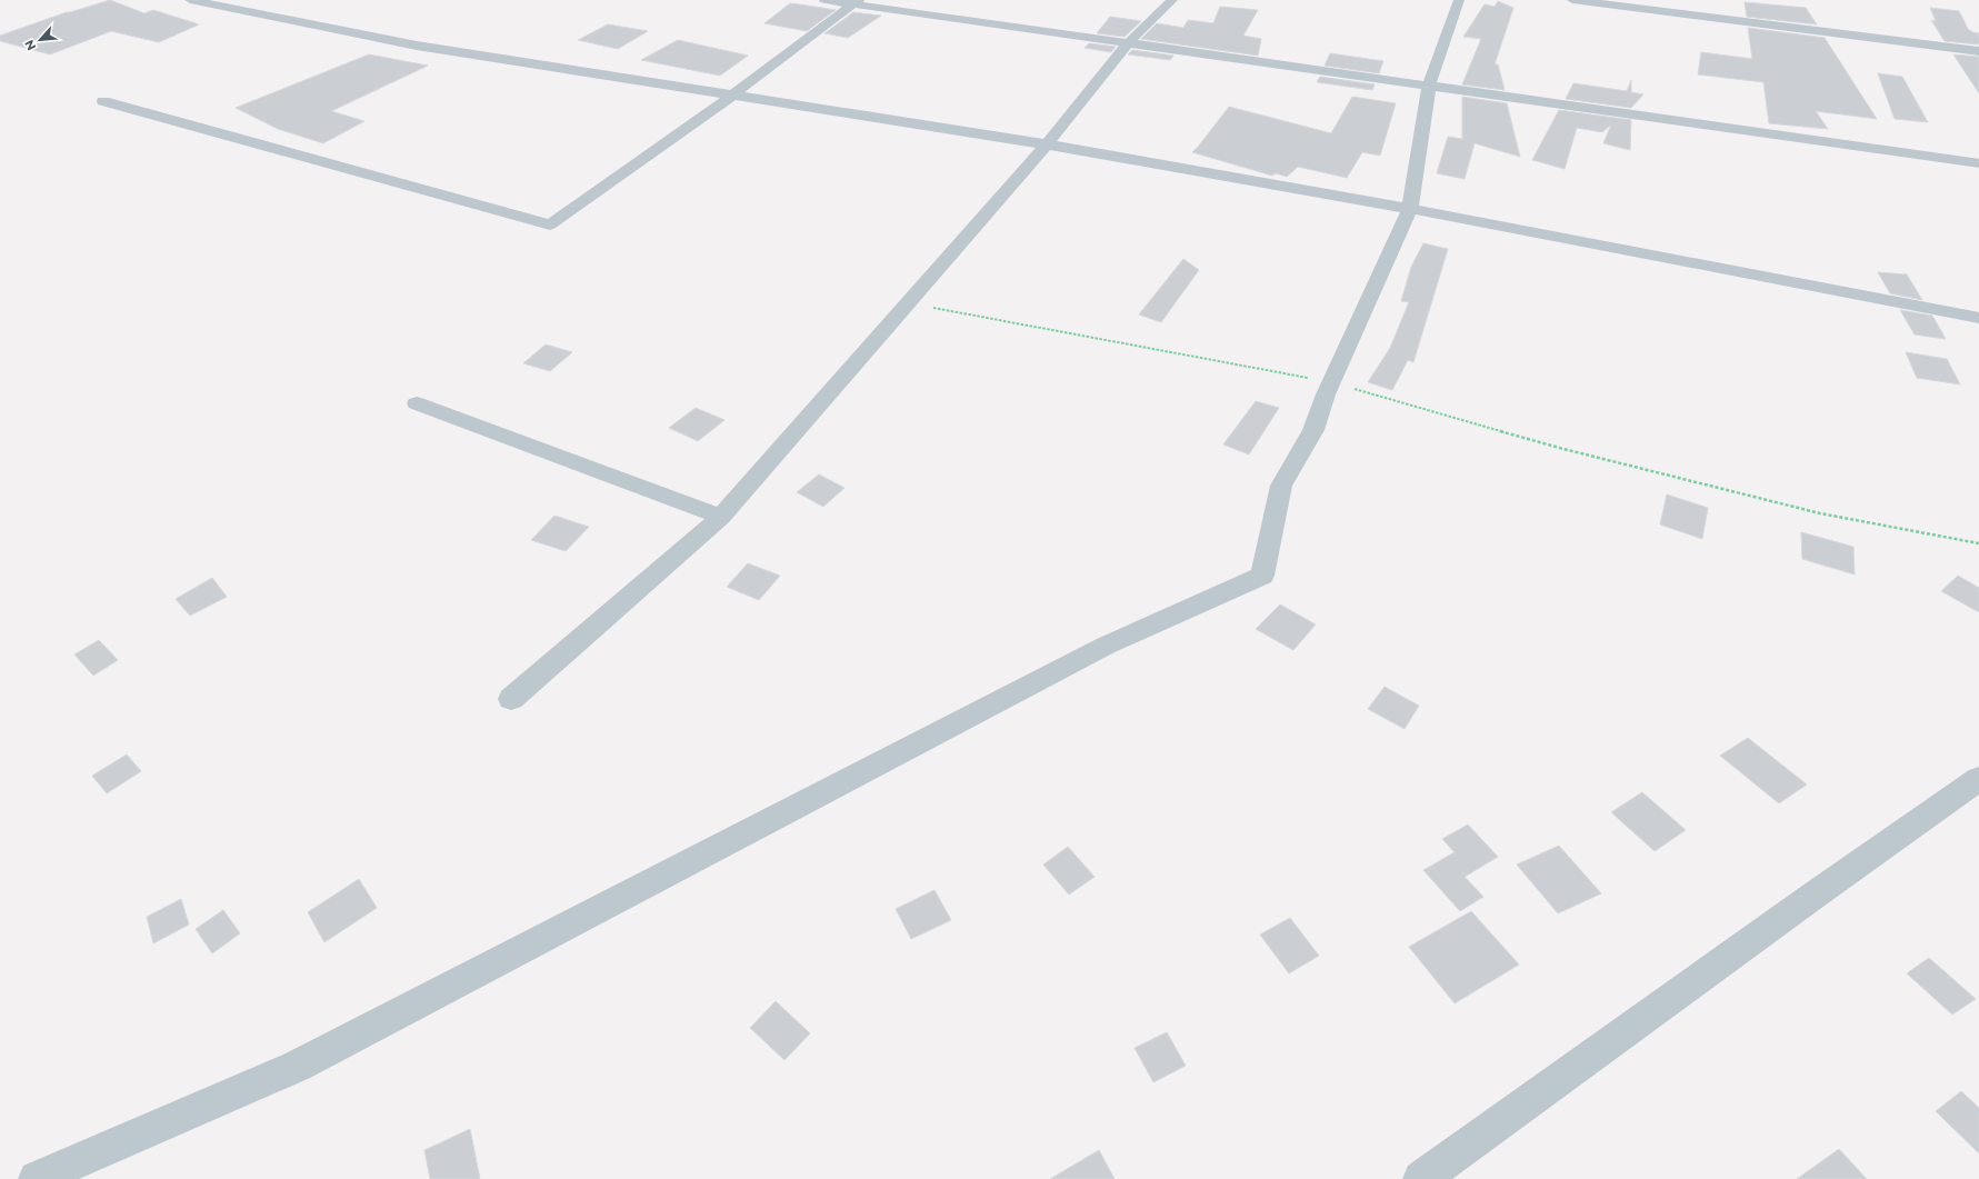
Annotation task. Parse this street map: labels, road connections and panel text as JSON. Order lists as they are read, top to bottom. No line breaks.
{"north":"bottom left"}
